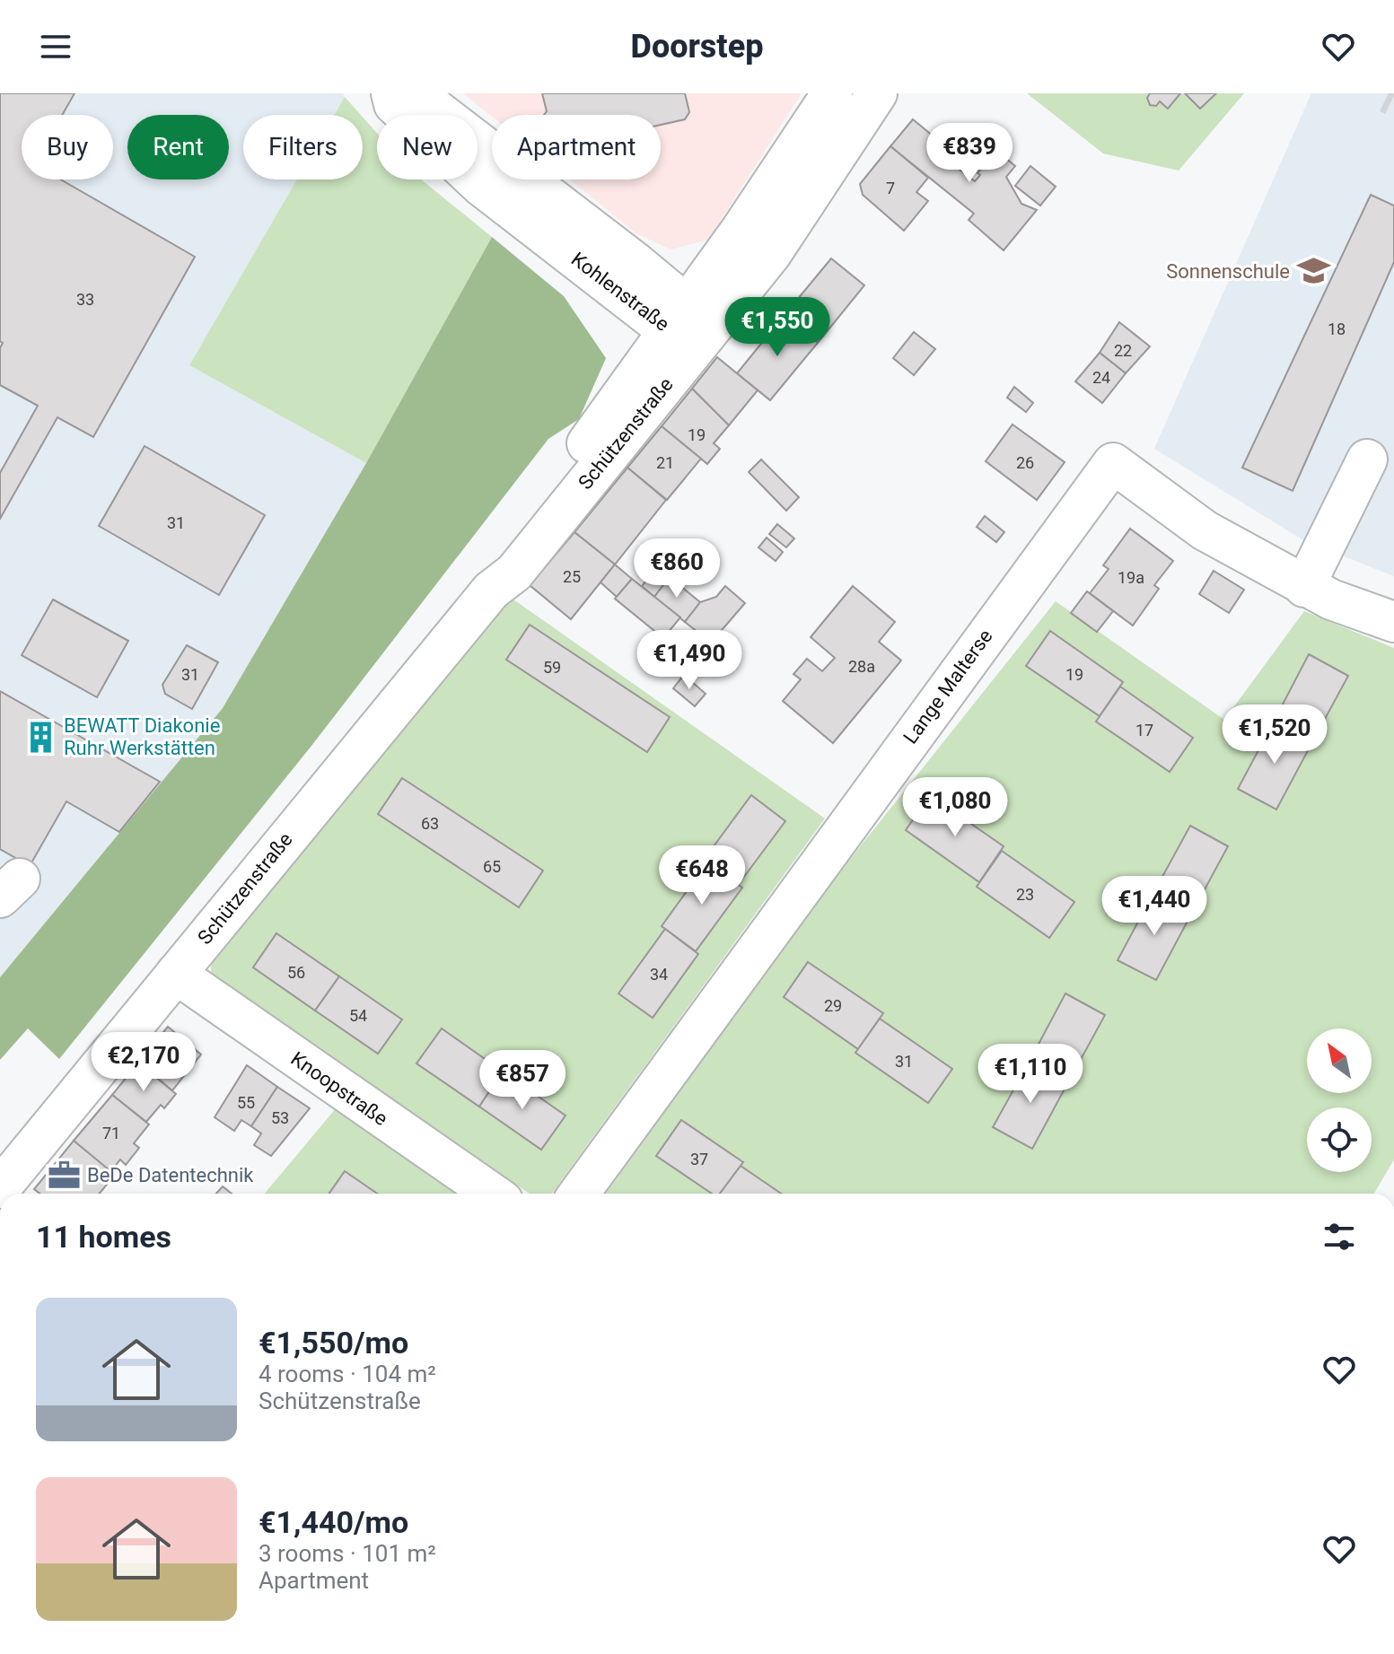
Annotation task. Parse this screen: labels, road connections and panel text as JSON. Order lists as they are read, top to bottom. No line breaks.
{"streets":{"street":["Kohlenstraße","Schützenstraße","Lange Malterse","Knoopstraße"]},"crossings":[["Kohlenstraße","Schützenstraße"],["Schützenstraße","Knoopstraße"]],"places":{"school or university":["Sonnenschule"],"building":["BEWATT Diakonie Ruhr Werkstätten"],"office":["BeDe Datentechnik"]},"house_numbers":["7","33","18","22","24","19","21","26","31","25","19a","28a","59","31","19","17","63","65","23","56","34","29","54","31","55","53","71","37"],"north":"top left","page":{"header":"Doorstep","chip":["Buy","Rent","Filters","New","Apartment"],"price":["€839","€1,550","€860","€1,490","€1,520","€1,080","€648","€1,440","€2,170","€1,110","€857"],"heading":"11 homes","list":[{"name":"€1,550/mo","note":"4 rooms · 104 m² · Schützenstraße"},{"name":"€1,440/mo","note":"3 rooms · 101 m² · Apartment"}]}}
